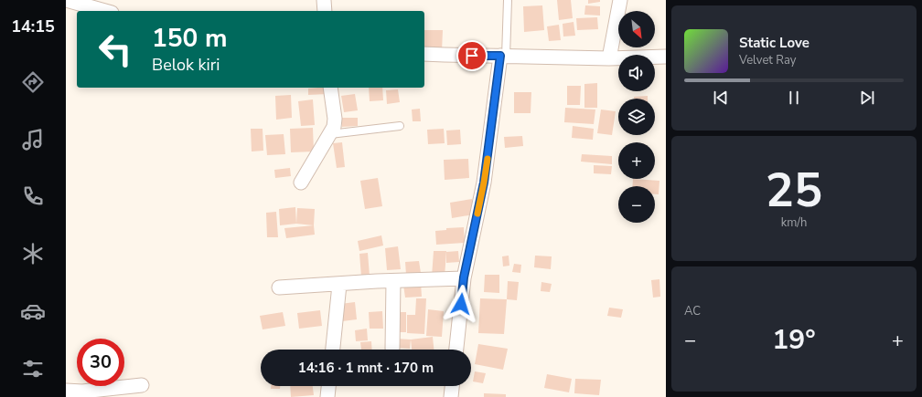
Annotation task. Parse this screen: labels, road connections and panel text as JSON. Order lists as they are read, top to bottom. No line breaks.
{"north":"bottom right","page":{"tabs":"14:15","map_buttons":["+","−"],"turn":["150 m","Belok kiri"],"song":["Static Love","Velvet Ray"],"tile":[["25","km/h"],"AC"],"heat":["−","19°","+"],"limit":"30","trip":"14:16 · 1 mnt · 170 m"}}
